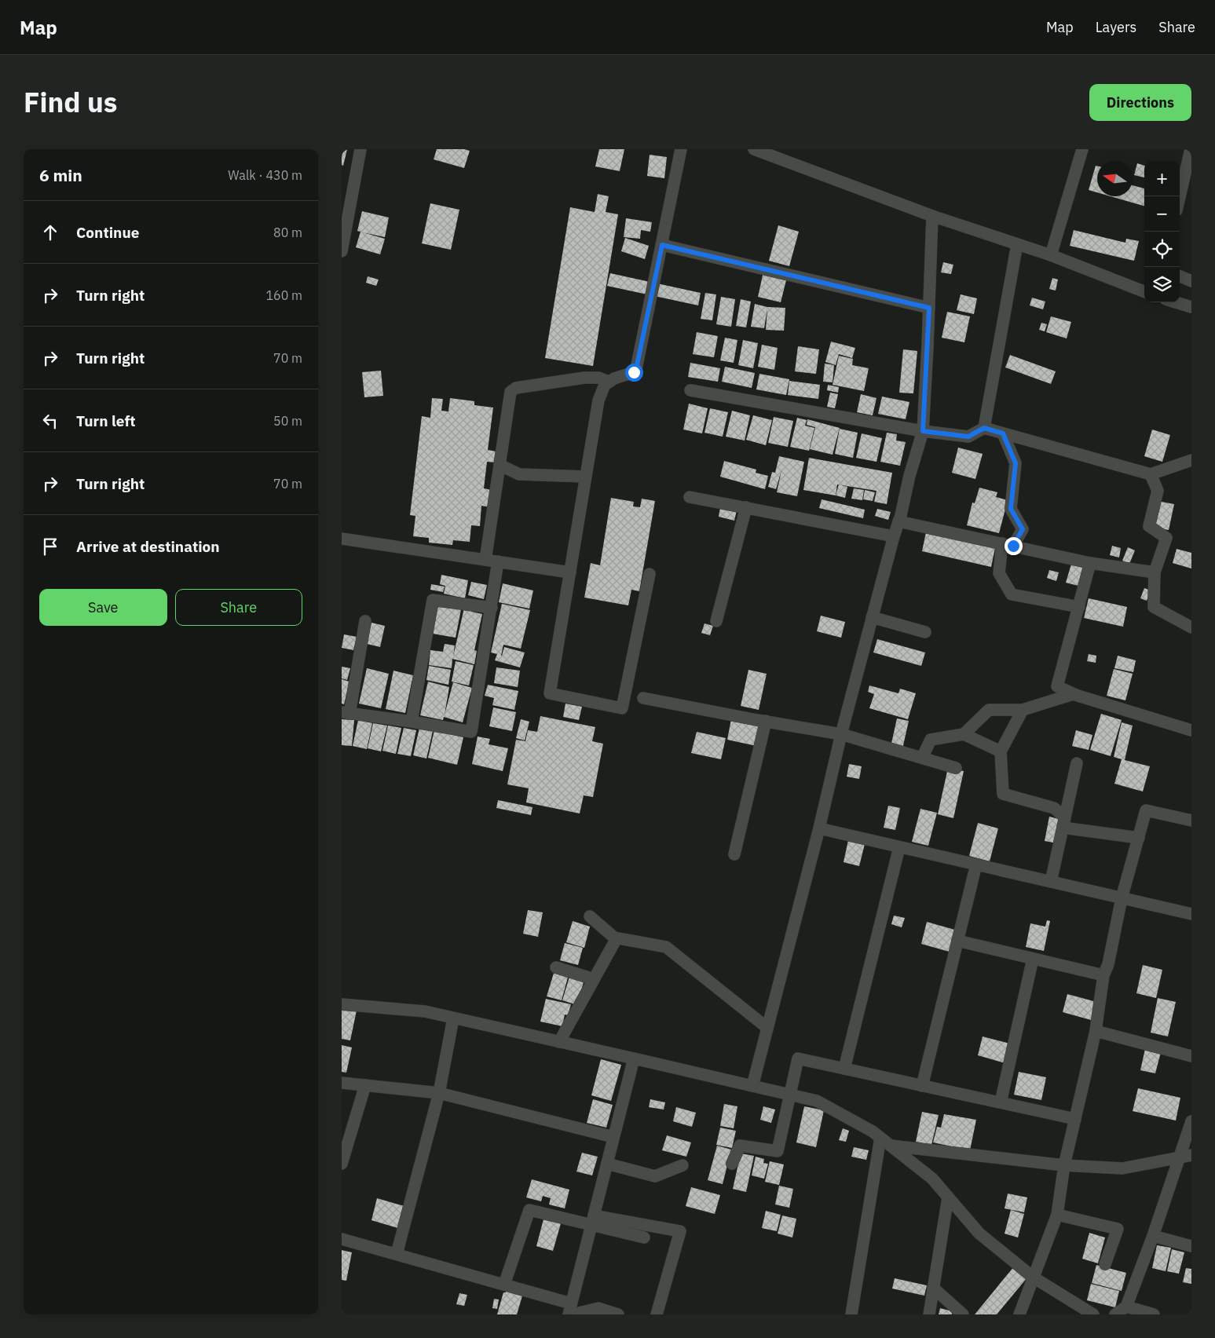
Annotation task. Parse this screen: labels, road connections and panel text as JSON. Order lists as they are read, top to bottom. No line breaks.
{"north":"left","page":{"header":"Map","nav":["Map","Layers","Share"],"title":"Find us","buttons":["Directions",["Save","Share"]],"heading":["6 min","Walk · 430 m"],"map_buttons":["+","−"],"list":[["Continue","80 m"],["Turn right","160 m"],["Turn right","70 m"],["Turn left","50 m"],["Turn right","70 m"],"Arrive at destination"]}}
